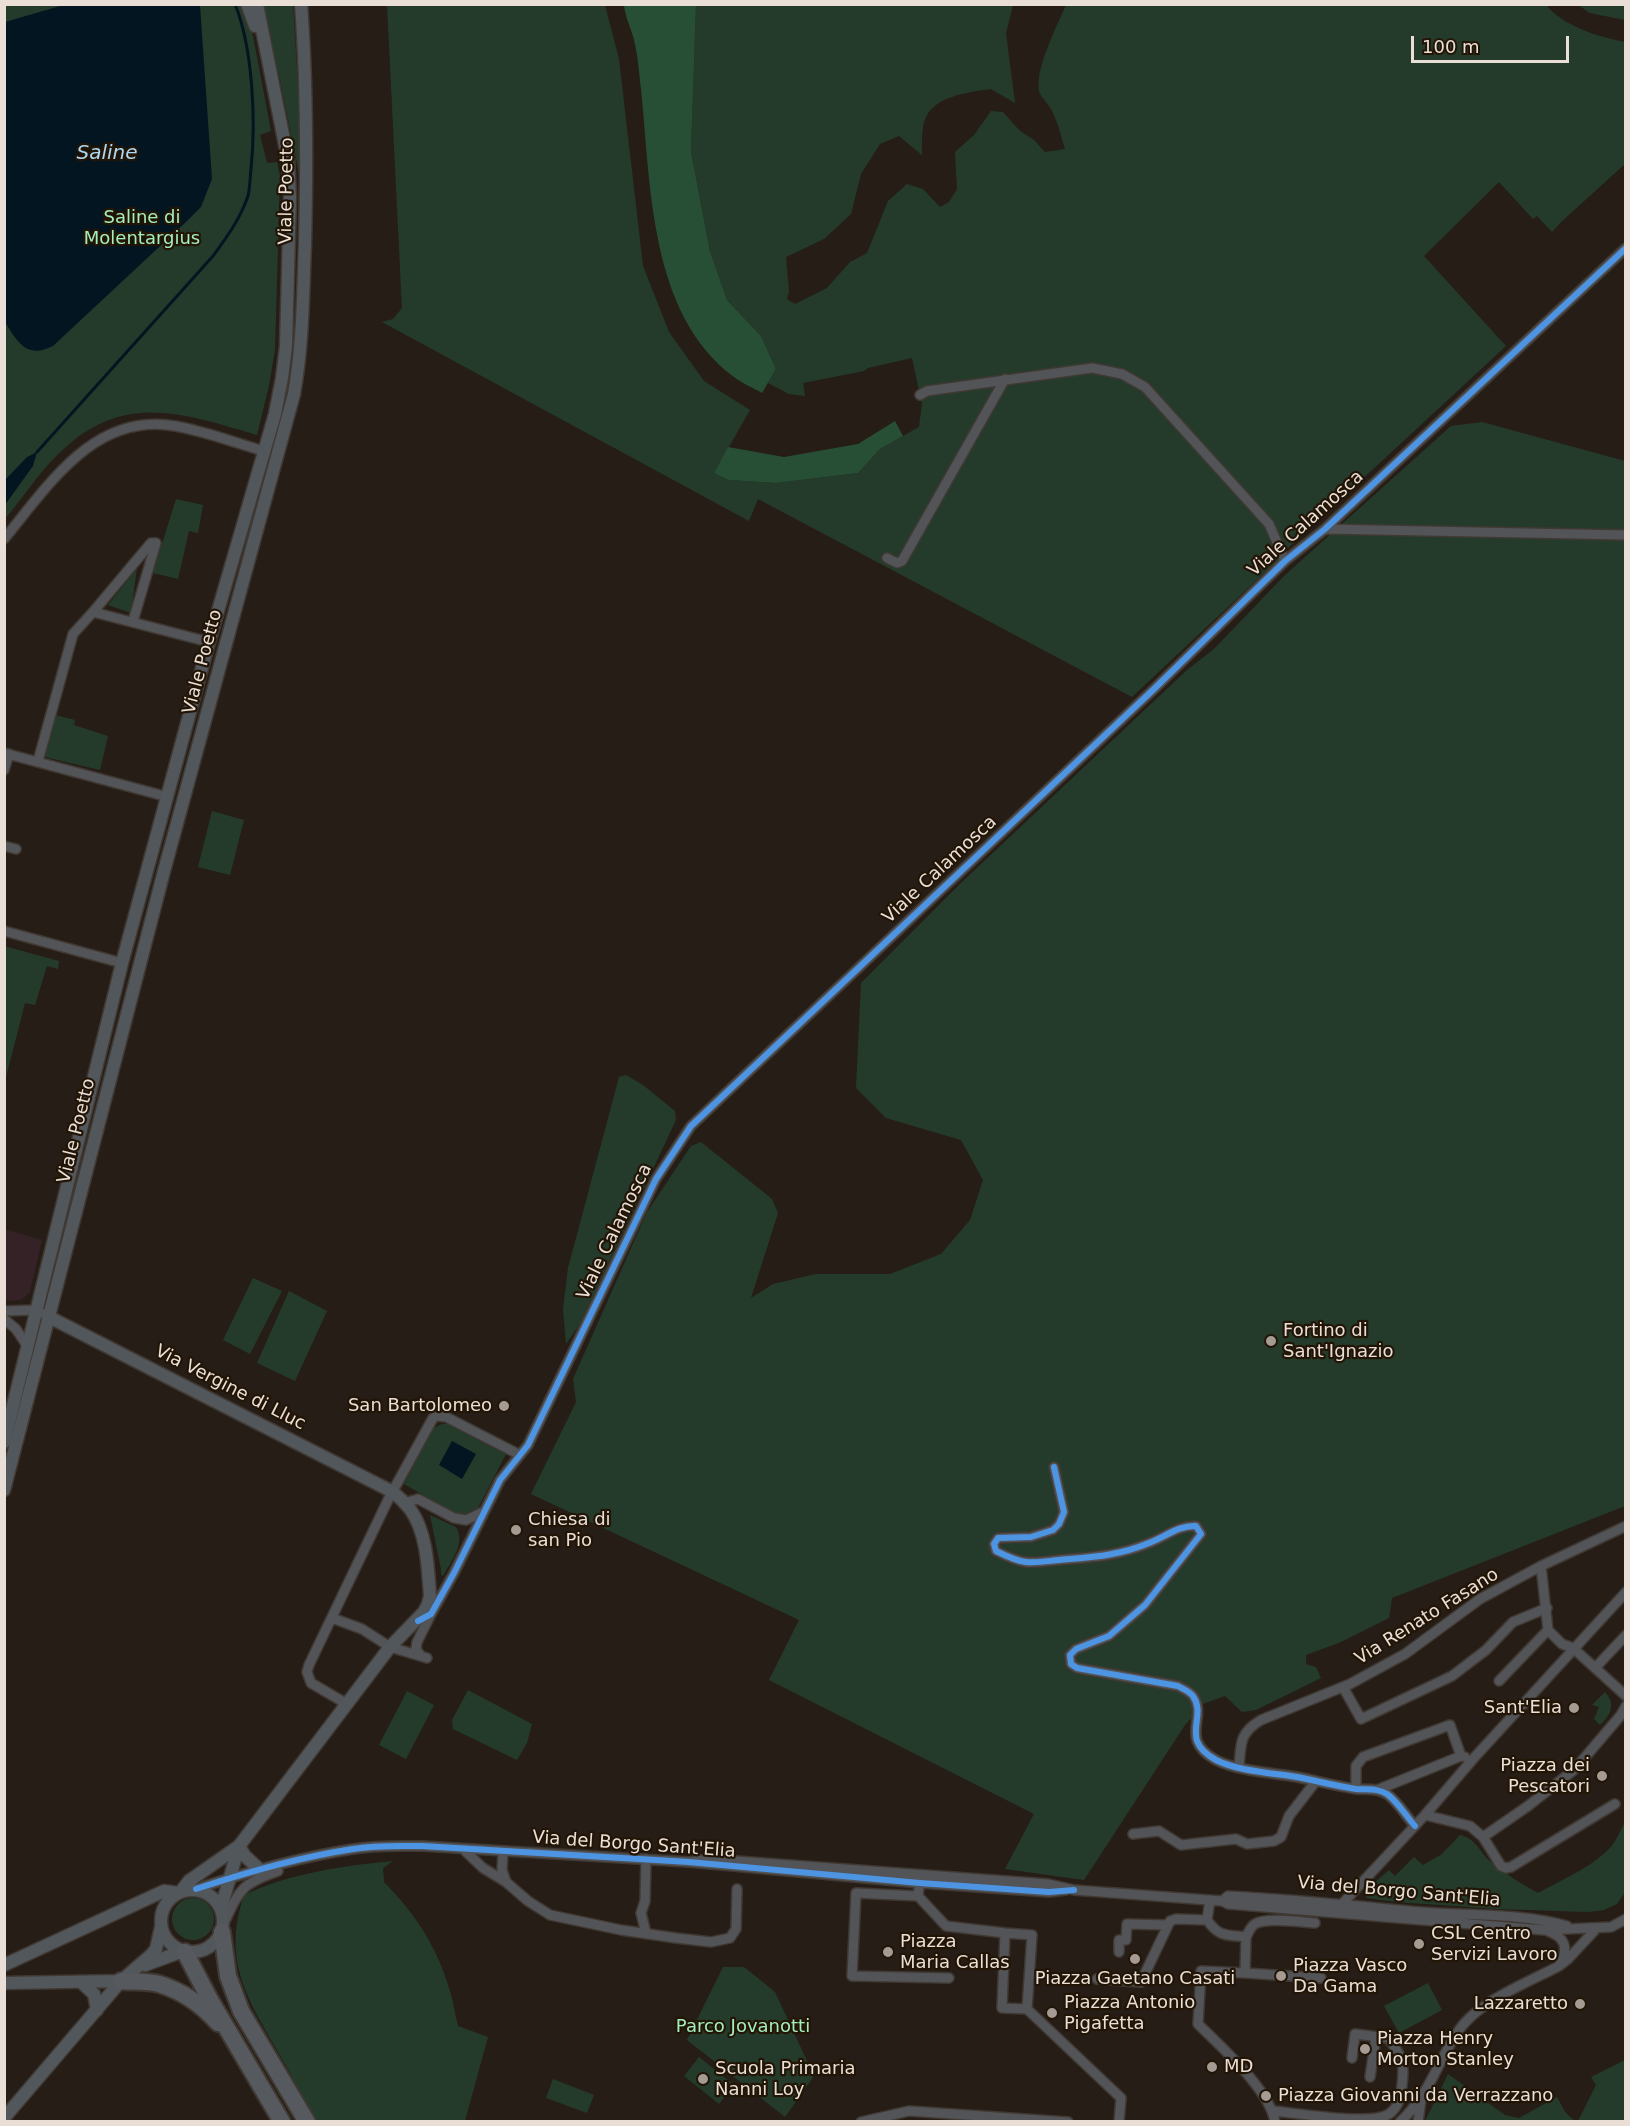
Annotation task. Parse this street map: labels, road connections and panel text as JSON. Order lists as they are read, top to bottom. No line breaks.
{"streets":{"main road":["Viale Poetto","Via Vergine di Lluc"],"street":["Viale Calamosca","Via Renato Fasano","Via del Borgo Sant'Elia"]},"crossings":[["Viale Poetto","Via Vergine di Lluc"]],"water":["Saline"],"parks":["Saline di Molentargius","Parco Jovanotti"],"places":["Fortino di Sant'Ignazio","San Bartolomeo","Chiesa di san Pio","Sant'Elia","Piazza dei Pescatori","CSL Centro Servizi Lavoro","Piazza Maria Callas","Piazza Gaetano Casati","Piazza Vasco Da Gama","Lazzaretto","Piazza Antonio Pigafetta","Piazza Henry Morton Stanley","MD","Scuola Primaria Nanni Loy","Piazza Giovanni da Verrazzano"],"scale_bar":"100 m"}
